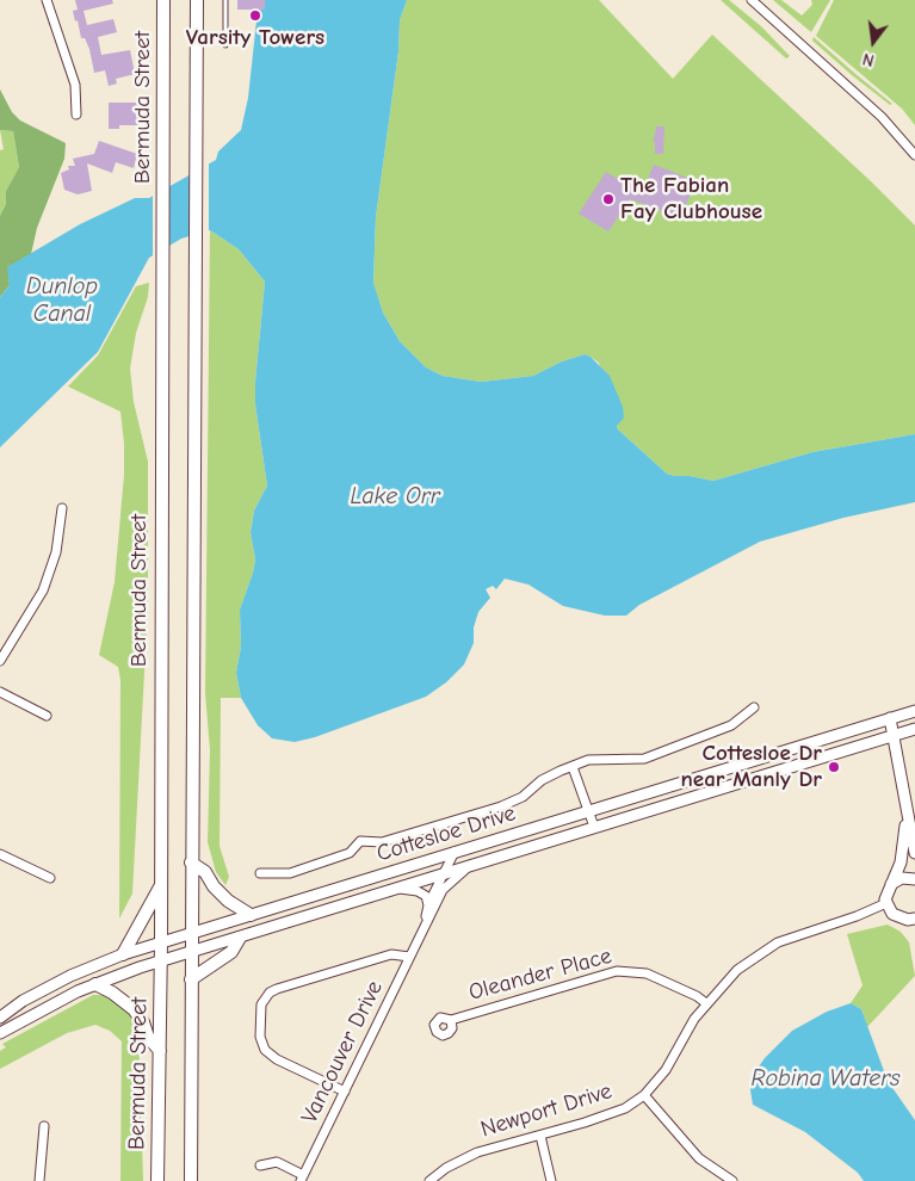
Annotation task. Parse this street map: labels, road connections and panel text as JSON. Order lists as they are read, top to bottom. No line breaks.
{"streets":{"main road":["Bermuda Street","Cottesloe Drive"],"street":["Oleander Place","Vancouver Drive","Newport Drive"]},"crossings":[["Bermuda Street","Cottesloe Drive"],["Cottesloe Drive","Vancouver Drive"],["Oleander Place","Newport Drive"]],"water":["Dunlop Canal","Lake Orr","Robina Waters"],"places":["Varsity Towers","The Fabian Fay Clubhouse","Cottesloe Dr near Manly Dr"],"north":"bottom"}
